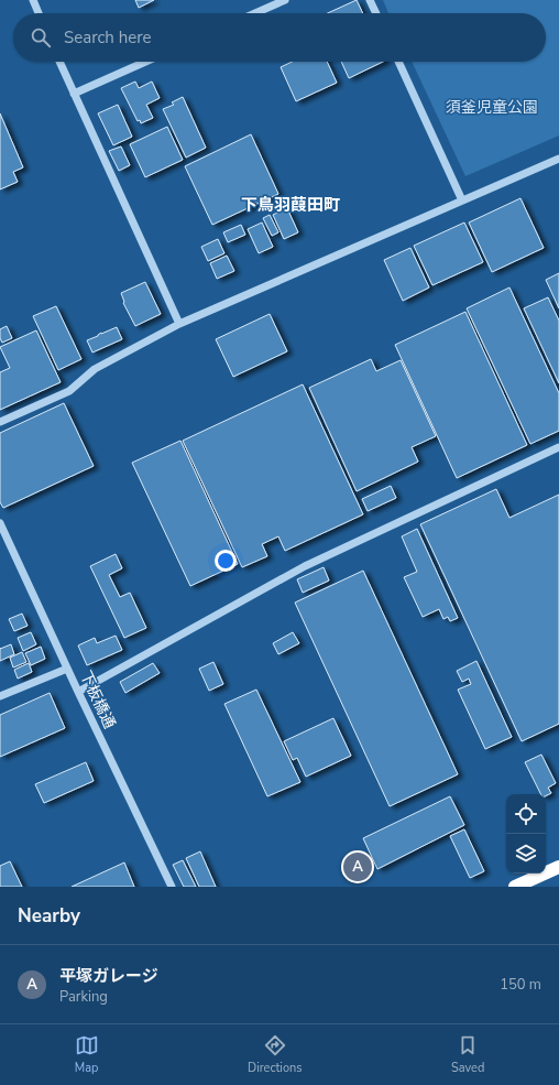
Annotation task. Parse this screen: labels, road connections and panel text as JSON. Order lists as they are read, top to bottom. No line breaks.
{"streets":{"street":["下板橋通"]},"districts":["下鳥羽葭田町"],"parks":["須釜児童公園"],"page":{"search":"Search here","pins":"A","heading":"Nearby","list":[{"mark":"A","name":"平塚ガレージ","note":"Parking","value":"150 m"}],"nav":["Map","Directions","Saved"]}}
